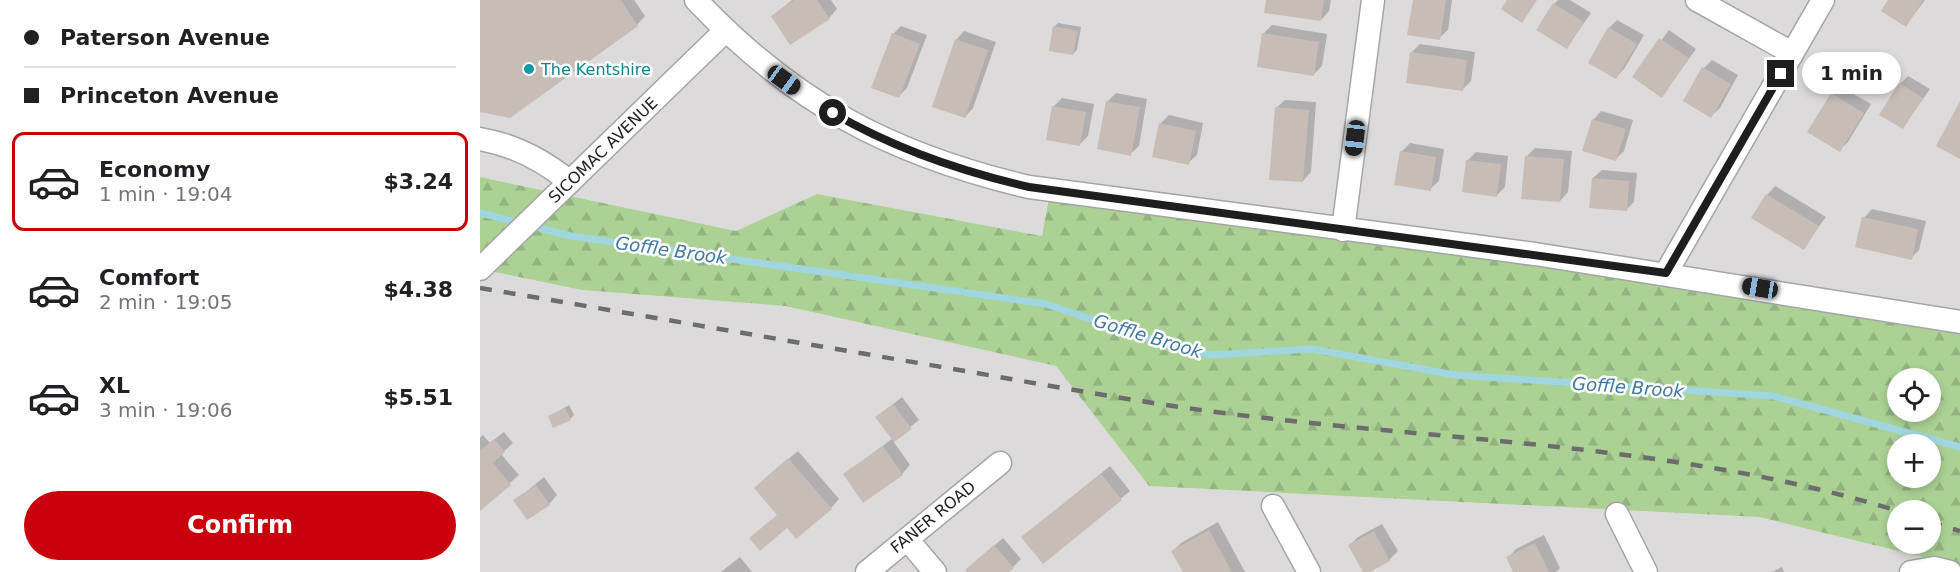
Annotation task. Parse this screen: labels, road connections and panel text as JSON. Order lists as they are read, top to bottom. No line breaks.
{"streets":{"street":["SICOMAC AVENUE","FANER ROAD"]},"water":["Goffle Brook"],"places":["The Kentshire"],"page":{"banner":["Paterson Avenue","Princeton Avenue"],"bubble":"1 min","list":[{"name":"Economy","note":"1 min · 19:04","value":"$3.24"},{"name":"Comfort","note":"2 min · 19:05","value":"$4.38"},{"name":"XL","note":"3 min · 19:06","value":"$5.51"}],"map_buttons":["+","−"],"buttons":"Confirm"}}
